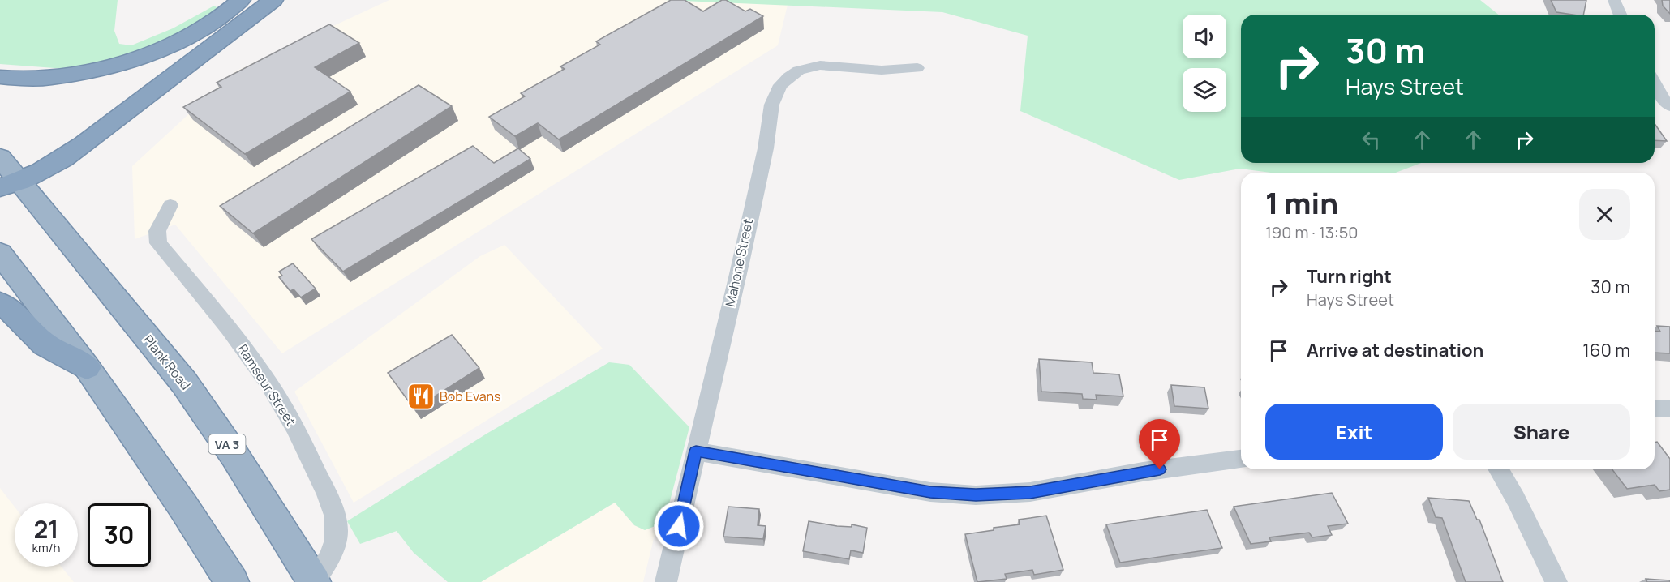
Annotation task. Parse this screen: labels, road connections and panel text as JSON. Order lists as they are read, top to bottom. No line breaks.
{"streets":{"highway":["Plank Road","VA 3"],"street":["Mahone Street","Ramseur Street"]},"crossings":[["Plank Road","Ramseur Street"]],"places":{"restaurant":["Bob Evans"]},"page":{"turn":["30 m","Hays Street"],"heading":["1 min","190 m · 13:50"],"list":[{"name":"Turn right","note":"Hays Street","value":"30 m"},{"name":"Arrive at destination","value":"160 m"}],"buttons":["Exit","Share"],"speed":"21 km/h","limit":"30"}}
